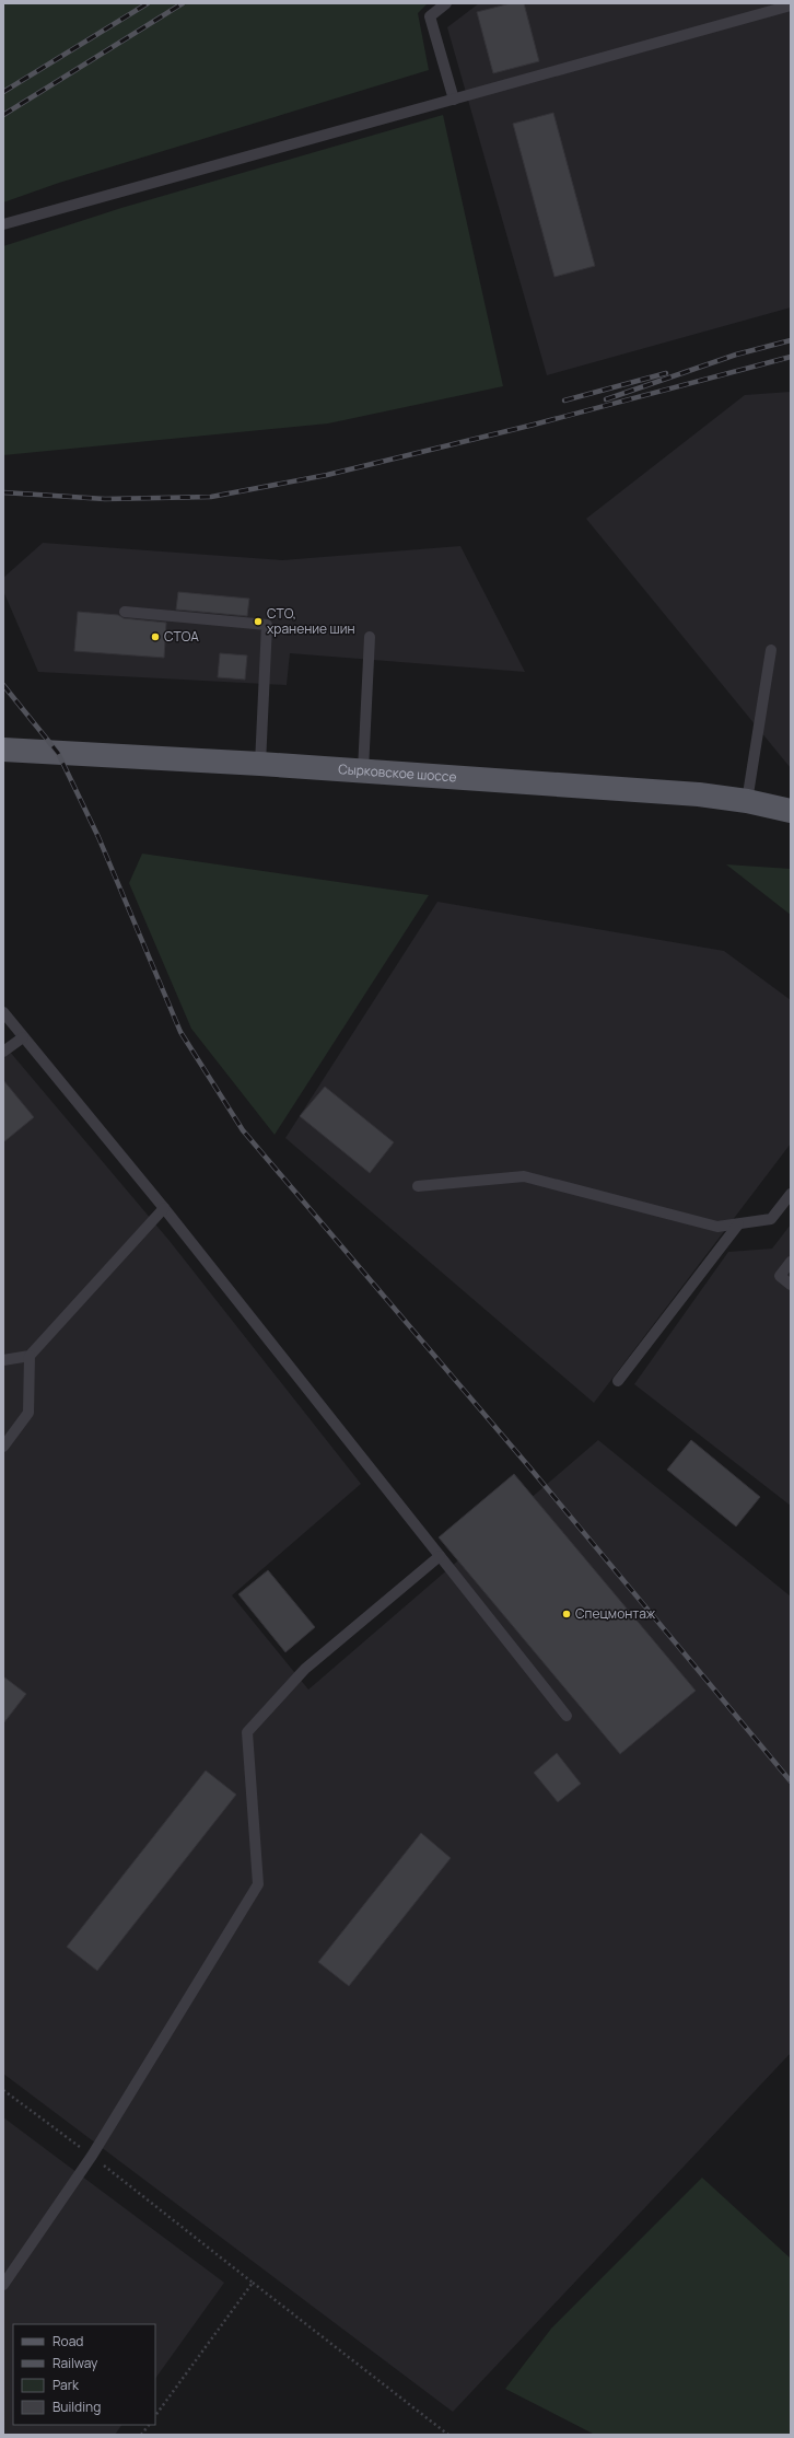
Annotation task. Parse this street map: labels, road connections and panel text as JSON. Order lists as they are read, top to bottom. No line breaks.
{"streets":{"main road":["Сырковское шоссе"]},"places":["СТО, хранение шин","СТОА","Спецмонтаж"],"legend":["Road","Railway","Park","Building"]}
